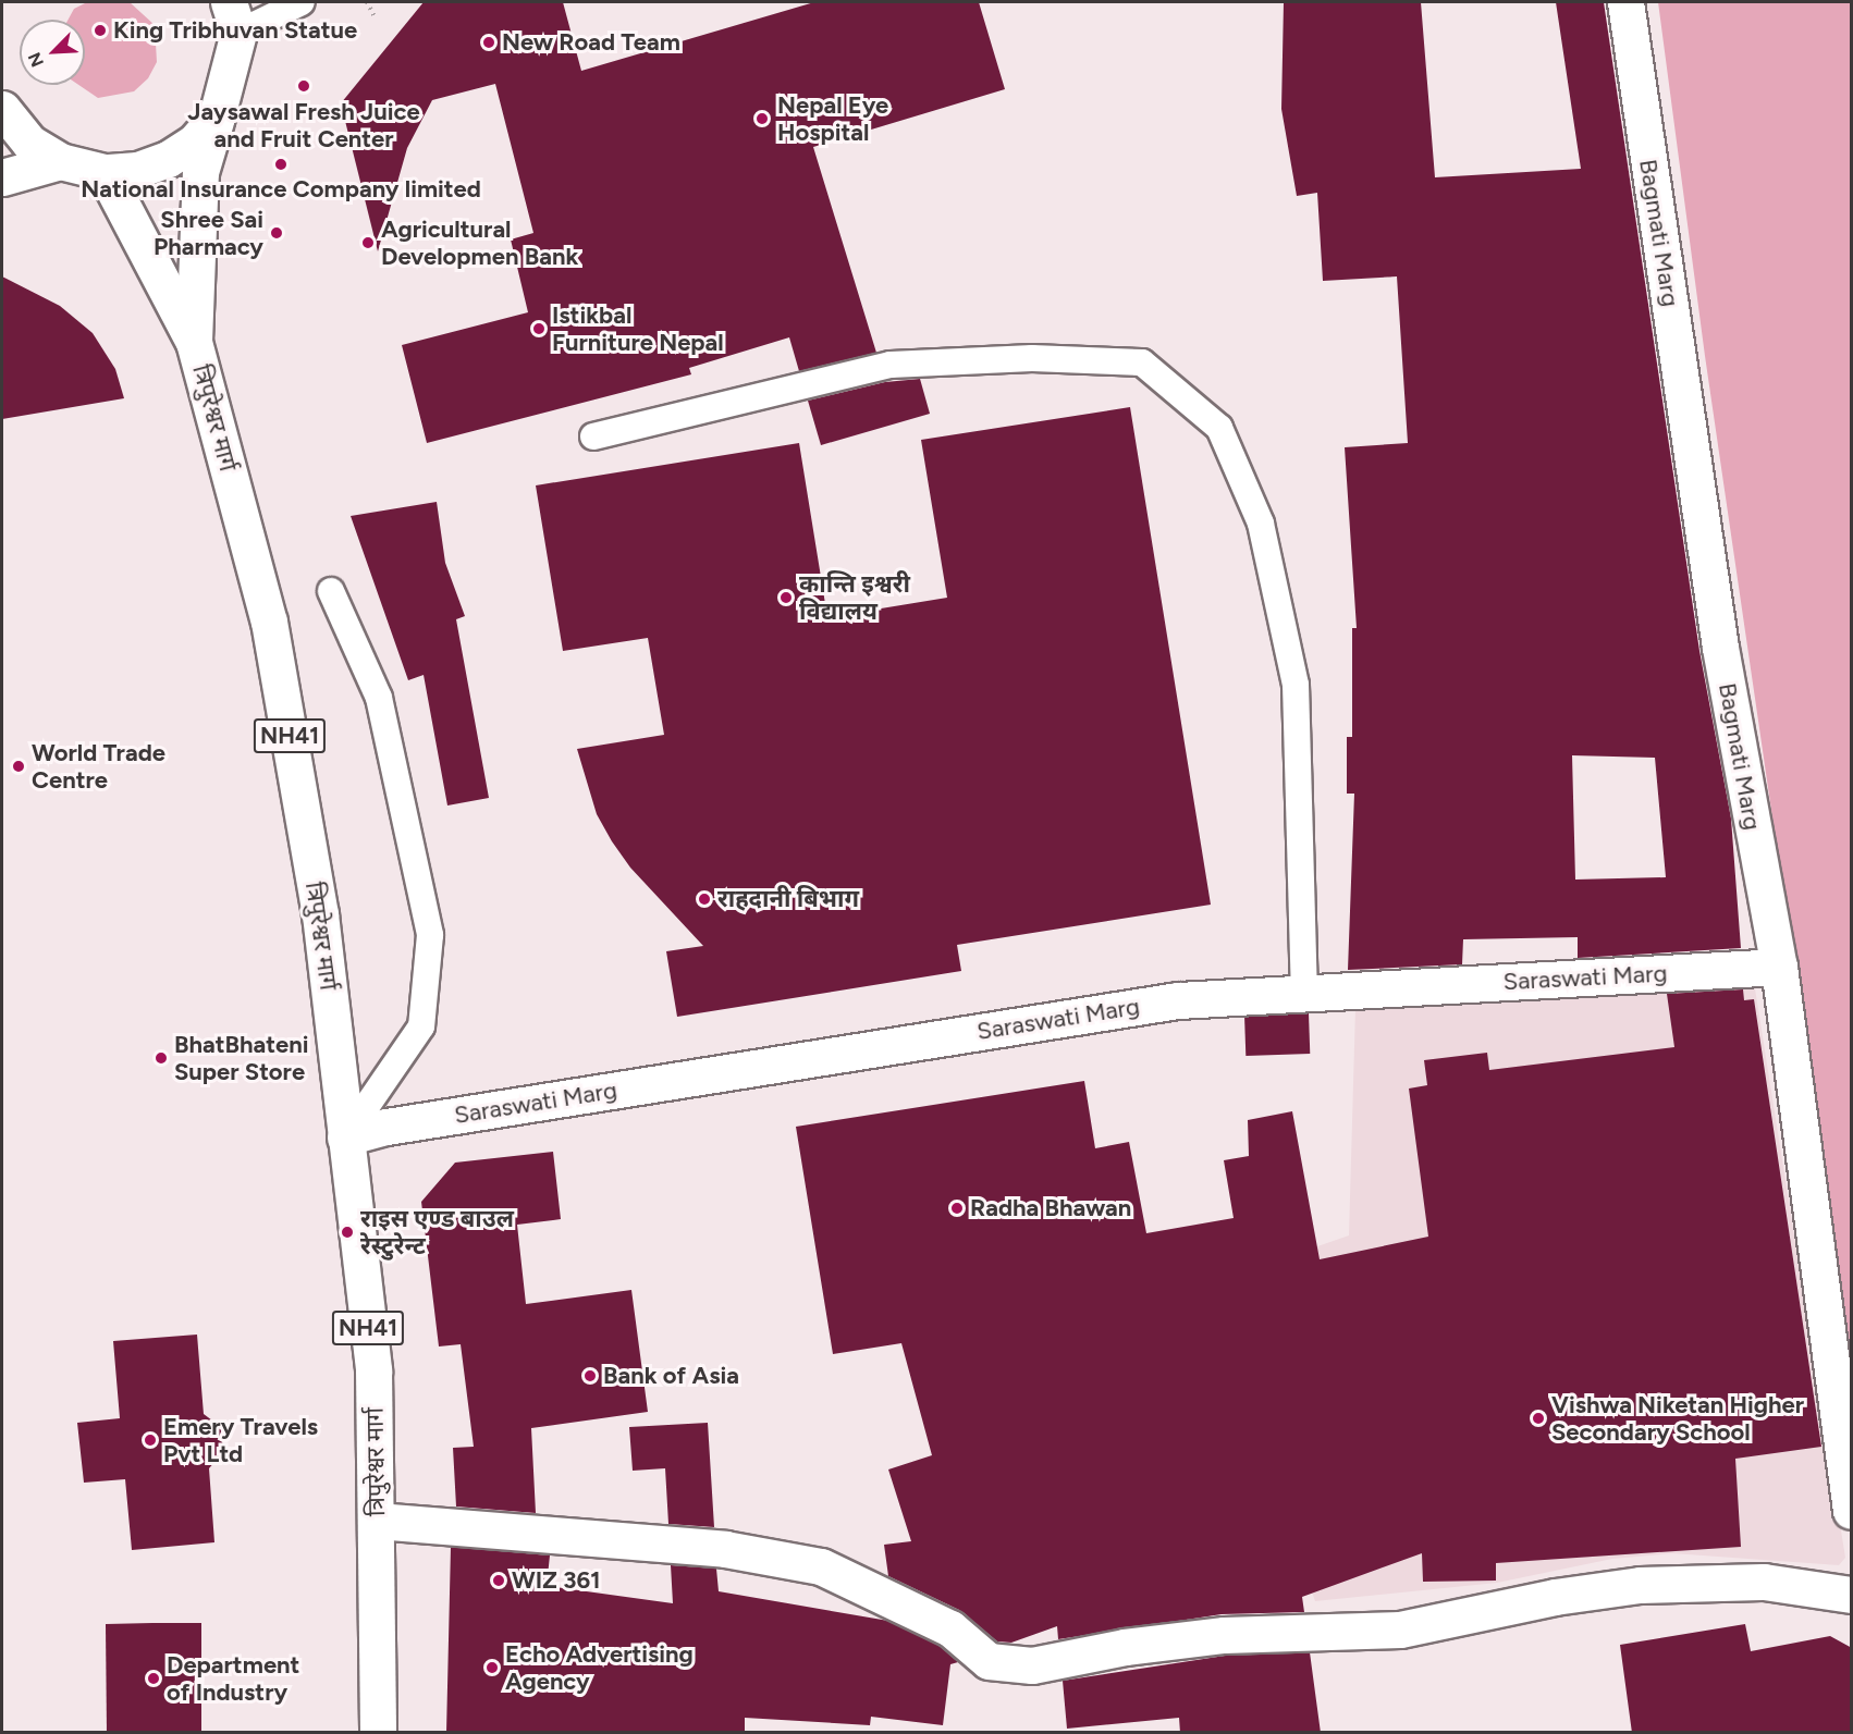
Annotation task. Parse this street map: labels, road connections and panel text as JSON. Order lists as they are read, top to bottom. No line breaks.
{"streets":{"main road":["Bagmati Marg","त्रिपुरेश्वर मार्ग","NH41","Saraswati Marg"]},"crossings":[["Bagmati Marg","Saraswati Marg"],["त्रिपुरेश्वर मार्ग","Saraswati Marg"]],"places":["King Tribhuvan Statue","New Road Team","Jaysawal Fresh Juice and Fruit Center","Nepal Eye Hospital","National Insurance Company limited","Shree Sai Pharmacy","Agricultural Developmen Bank","Istikbal Furniture Nepal","कान्ति इश्वरी विद्यालय","World Trade Centre","राहदानी बिभाग","BhatBhateni Super Store","Radha Bhawan","राइस एण्ड बाउल रेस्टुरेन्ट","Bank of Asia","Vishwa Niketan Higher Secondary School","Emery Travels Pvt Ltd","WIZ 361","Echo Advertising Agency","Department of Industry"],"north":"bottom left"}
